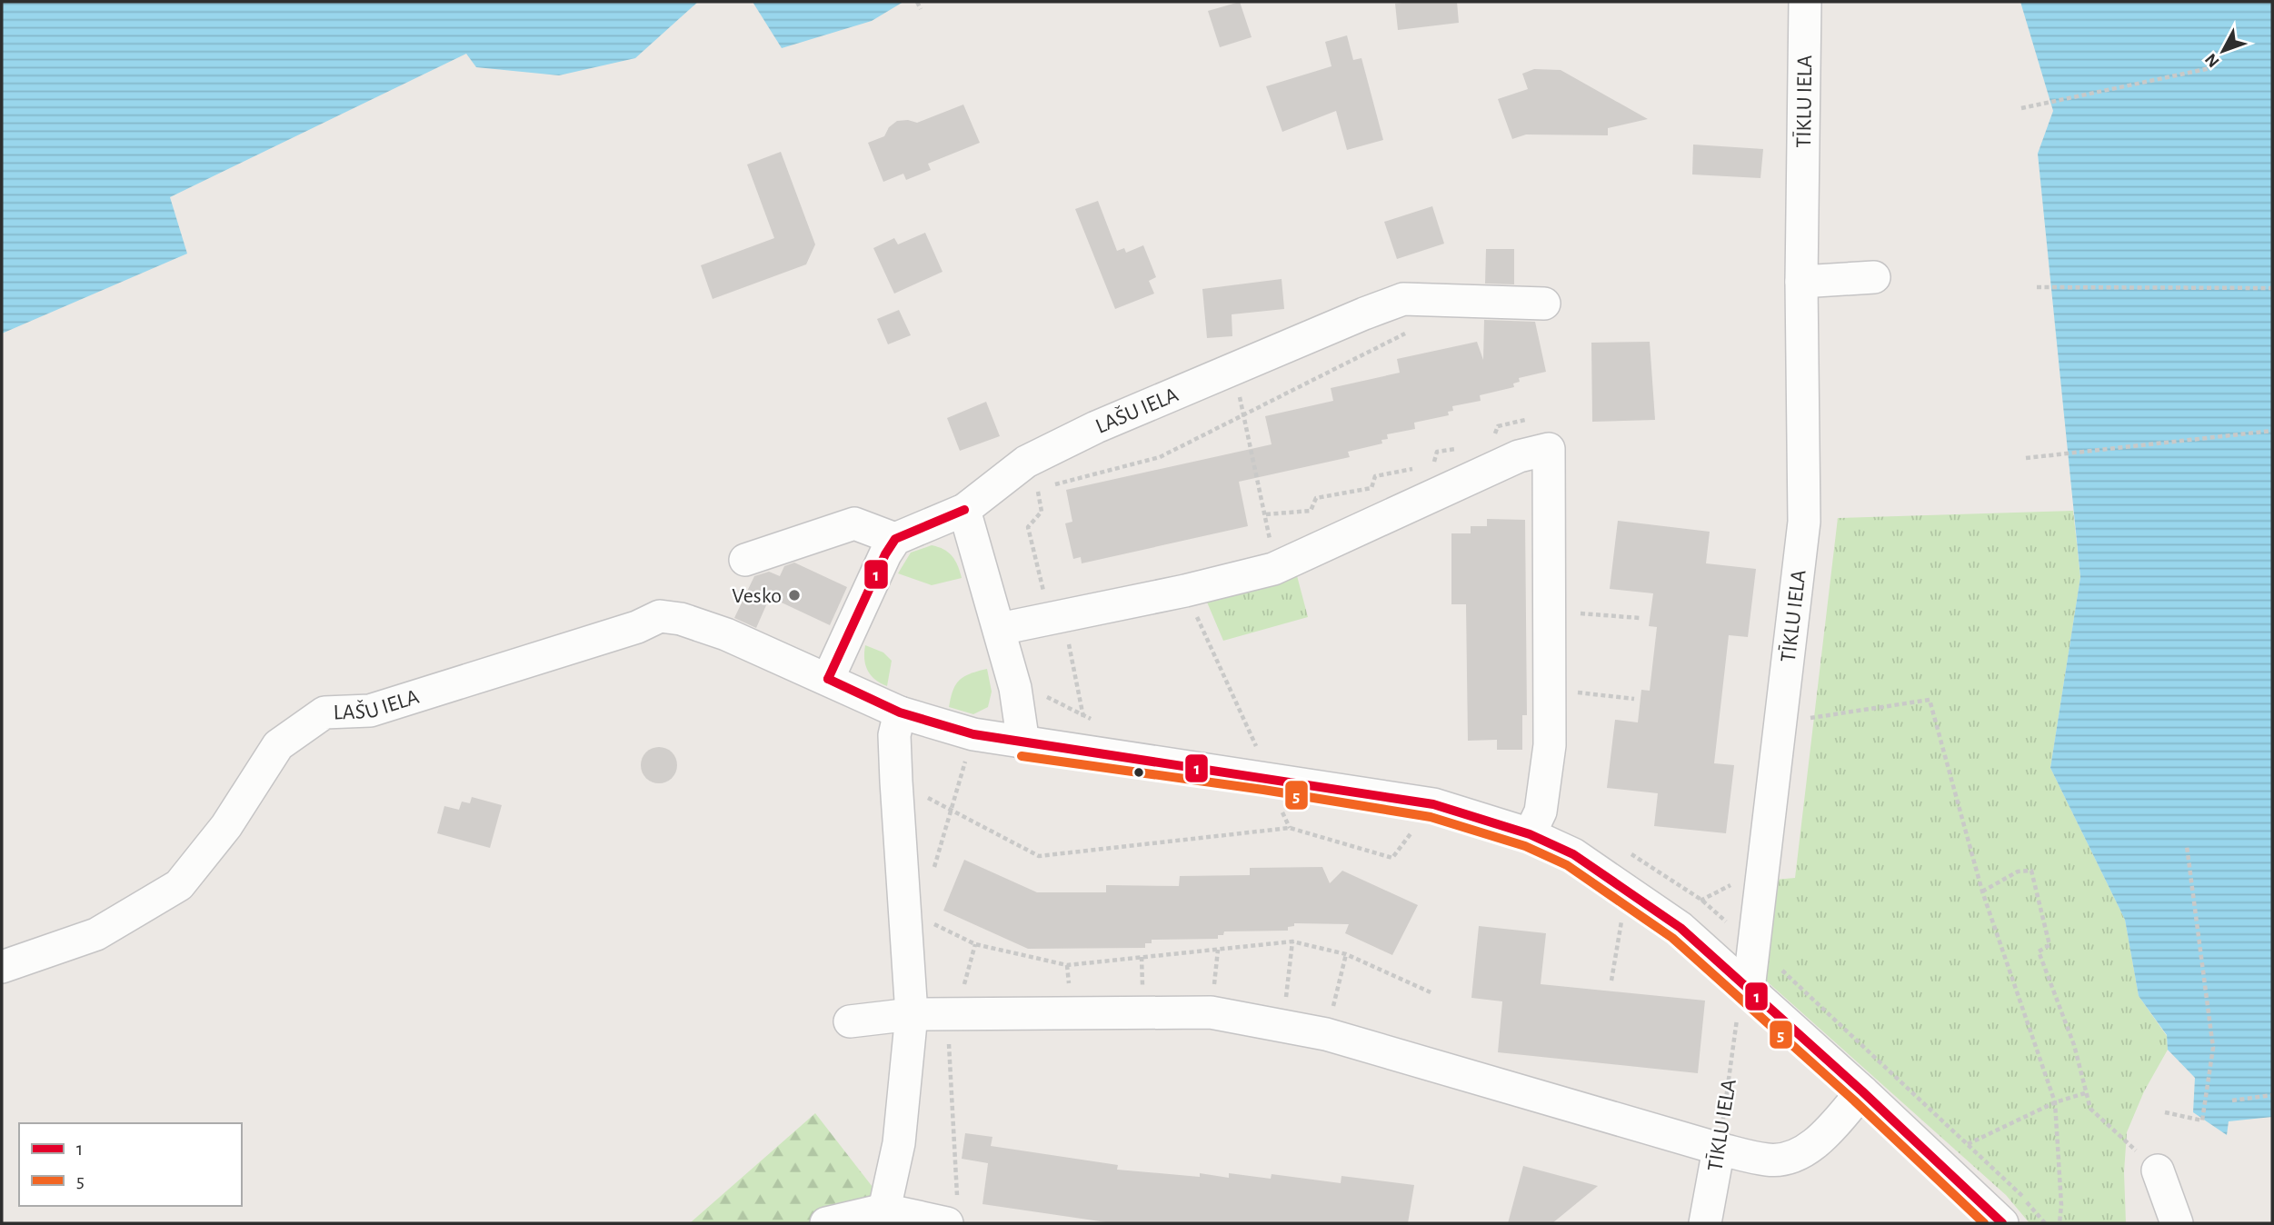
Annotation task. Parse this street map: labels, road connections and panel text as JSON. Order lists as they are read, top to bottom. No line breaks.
{"streets":{"street":["TĪKLU IELA","LAŠU IELA"]},"crossings":[["TĪKLU IELA","LAŠU IELA"]],"places":["Vesko"],"lines":["transit line 1","transit line 5"],"legend":["1","5"],"north":"bottom left"}
